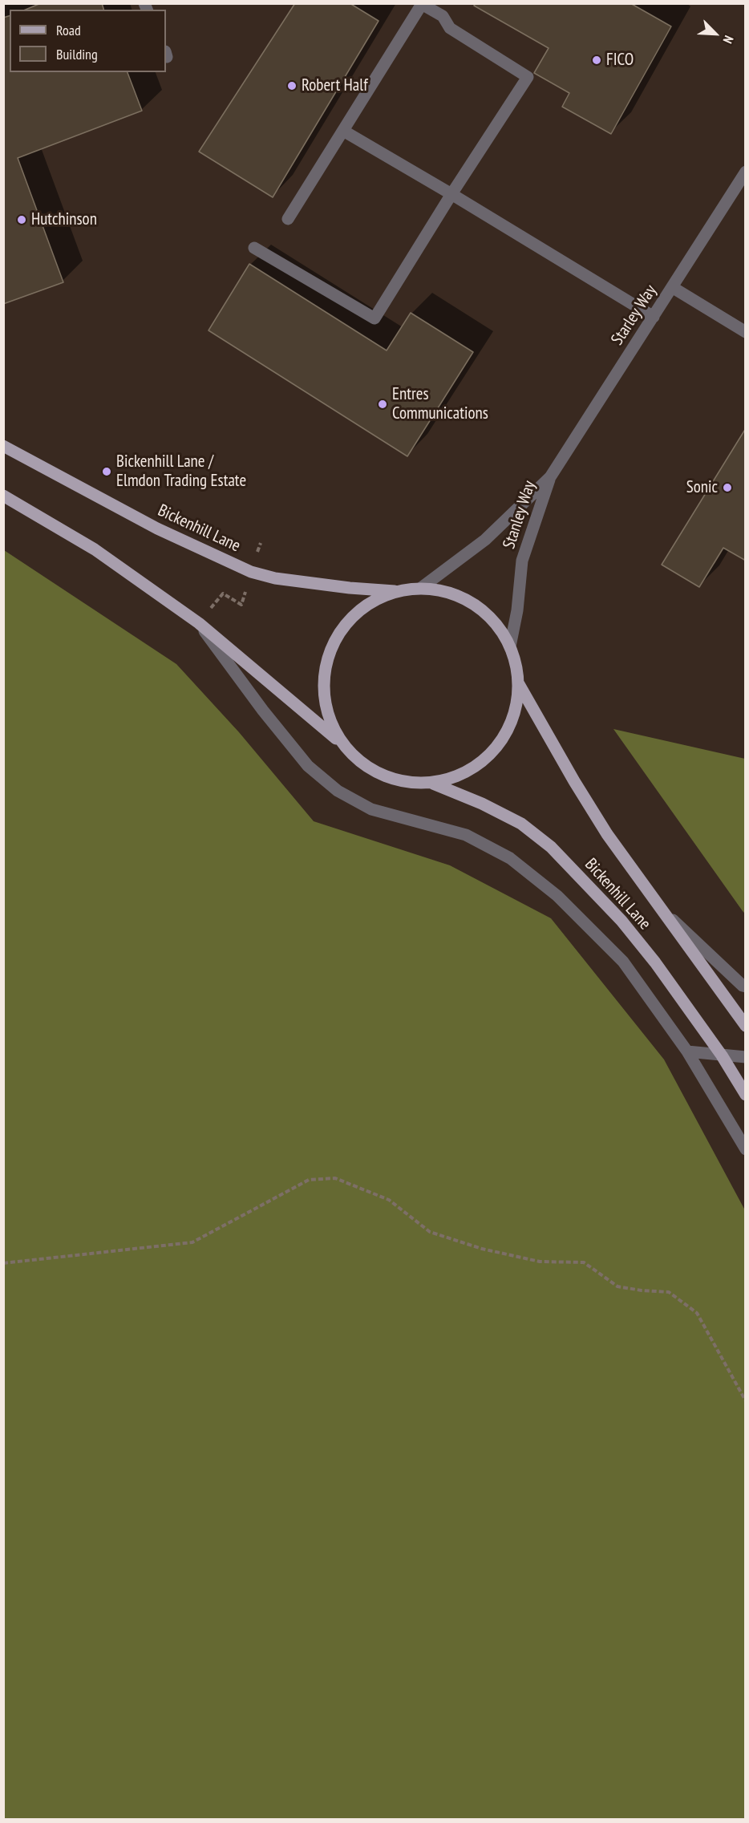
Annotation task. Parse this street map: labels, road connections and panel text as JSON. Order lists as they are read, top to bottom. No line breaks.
{"streets":{"main road":["Bickenhill Lane"],"street":["Starley Way","Stanley Way"]},"crossings":[["Starley Way","Stanley Way"]],"places":["FICO","Robert Half","Hutchinson","Entres Communications","Bickenhill Lane / Elmdon Trading Estate","Sonic"],"legend":["Road","Building"],"north":"bottom right"}
